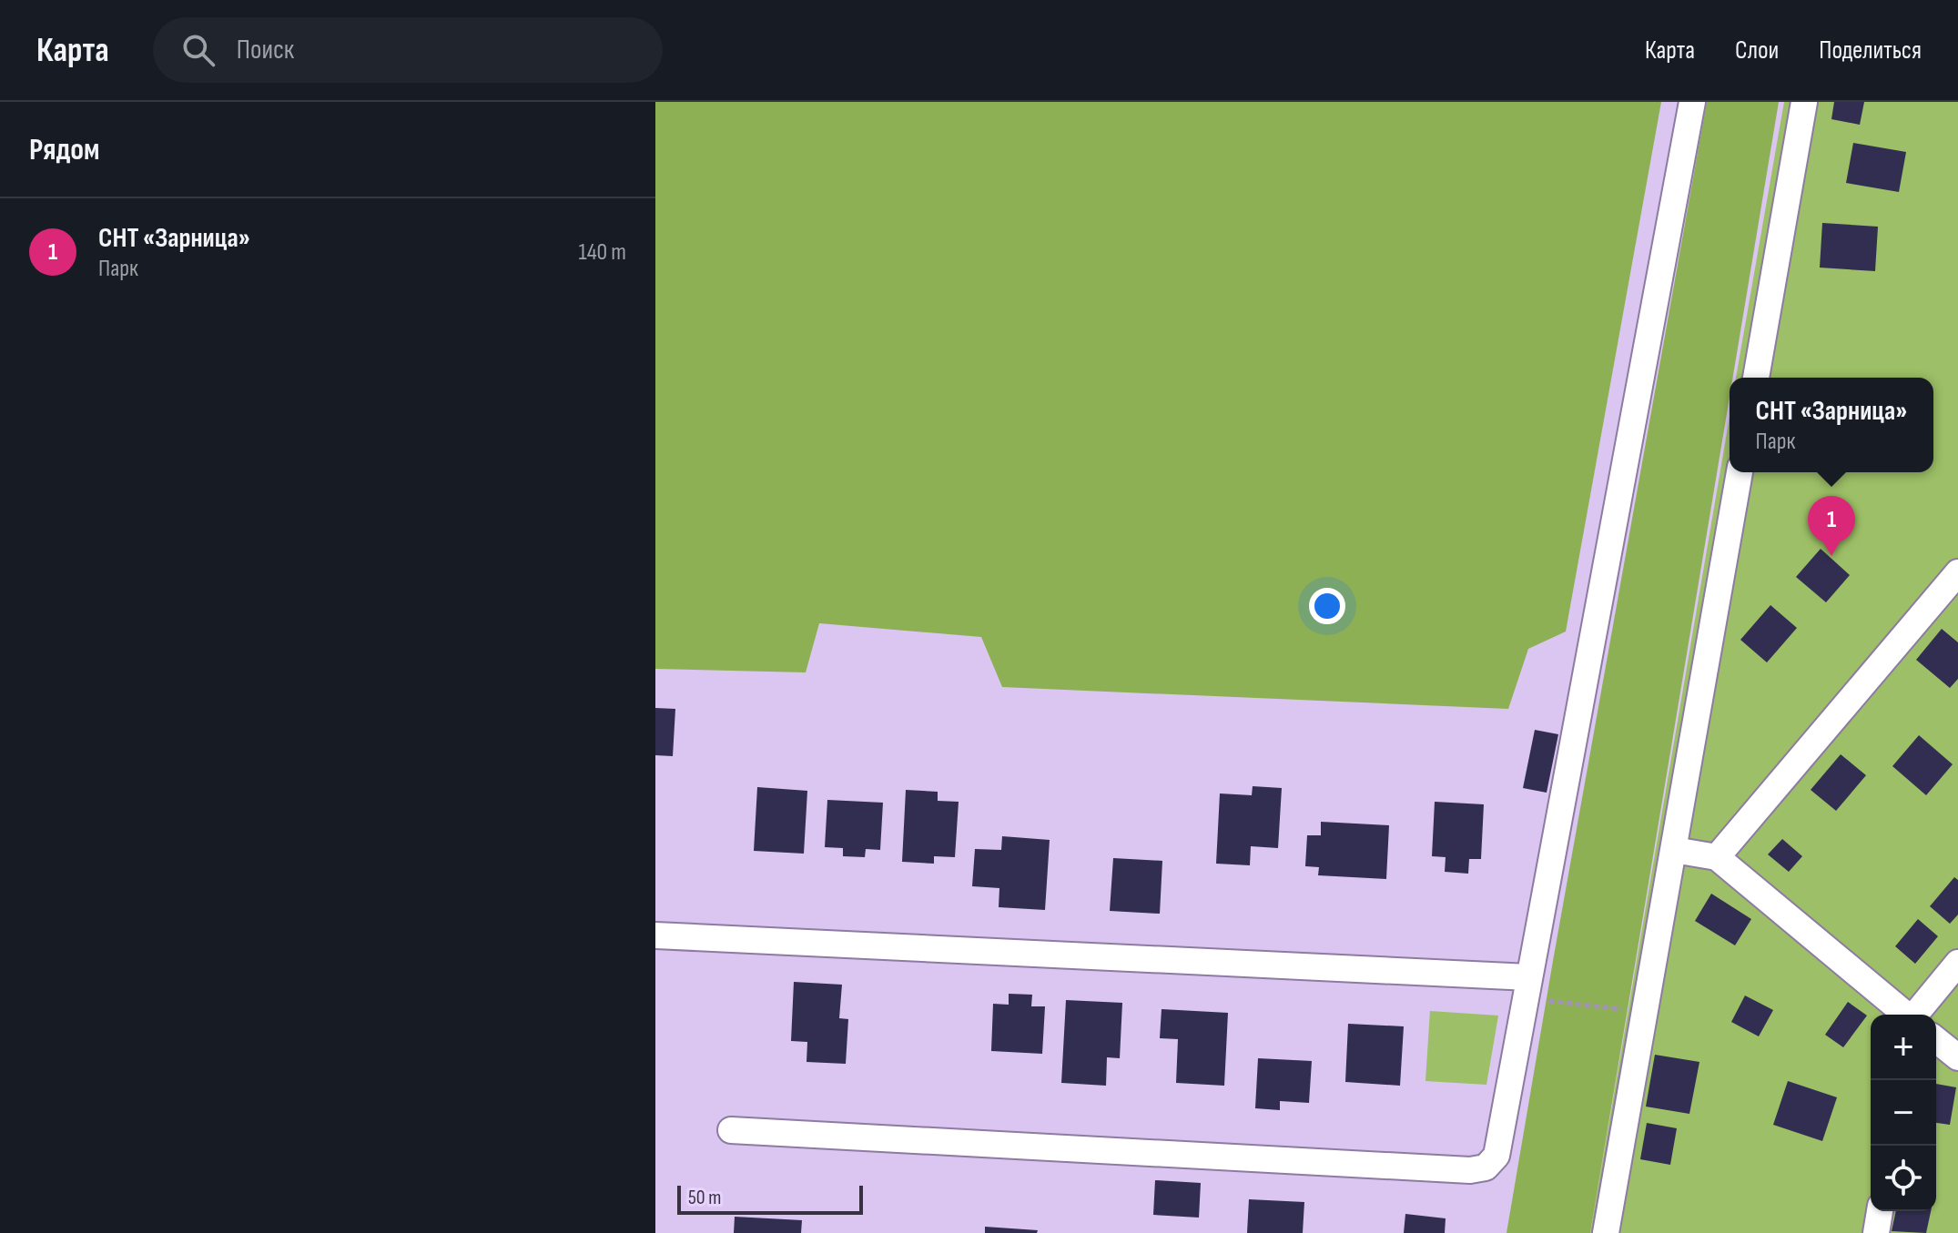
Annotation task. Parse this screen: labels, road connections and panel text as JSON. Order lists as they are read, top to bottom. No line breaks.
{"scale_bar":"50 m","page":{"header":"Карта","search":"Поиск","nav":["Карта","Слои","Поделиться"],"heading":"Рядом","list":[{"mark":"1","name":"СНТ «Зарница»","note":"Парк","value":"140 m"}],"popup":["СНТ «Зарница»","Парк"],"pins":"1","map_buttons":["+","−"],"scale":"50 m"}}
